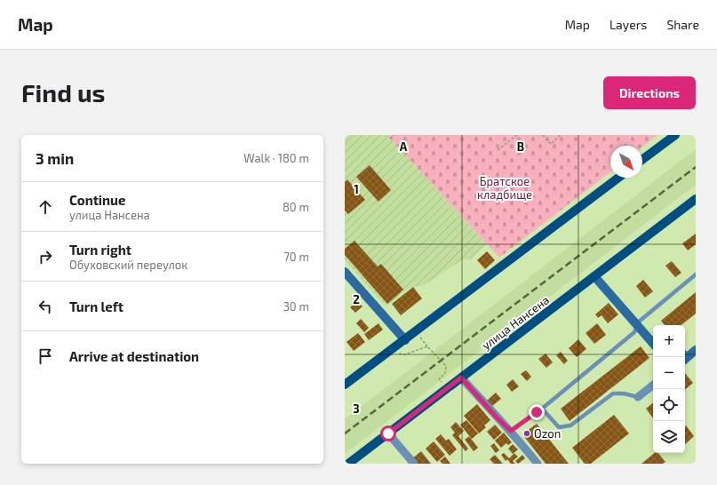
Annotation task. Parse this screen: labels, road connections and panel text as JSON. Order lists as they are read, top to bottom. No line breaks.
{"streets":{"main road":["улица Нансена"]},"parks":["Братское кладбище"],"places":["Ozon"],"north":"bottom right","page":{"header":"Map","nav":["Map","Layers","Share"],"buttons":"Directions","title":"Find us","heading":["3 min","Walk · 180 m"],"list":[["Continue","улица Нансена","80 m"],["Turn right","Обуховский переулок","70 m"],["Turn left","30 m"],"Arrive at destination"],"map_buttons":["+","−"]},"grid":{"columns":["A","B"],"rows":["1","2","3"]}}
